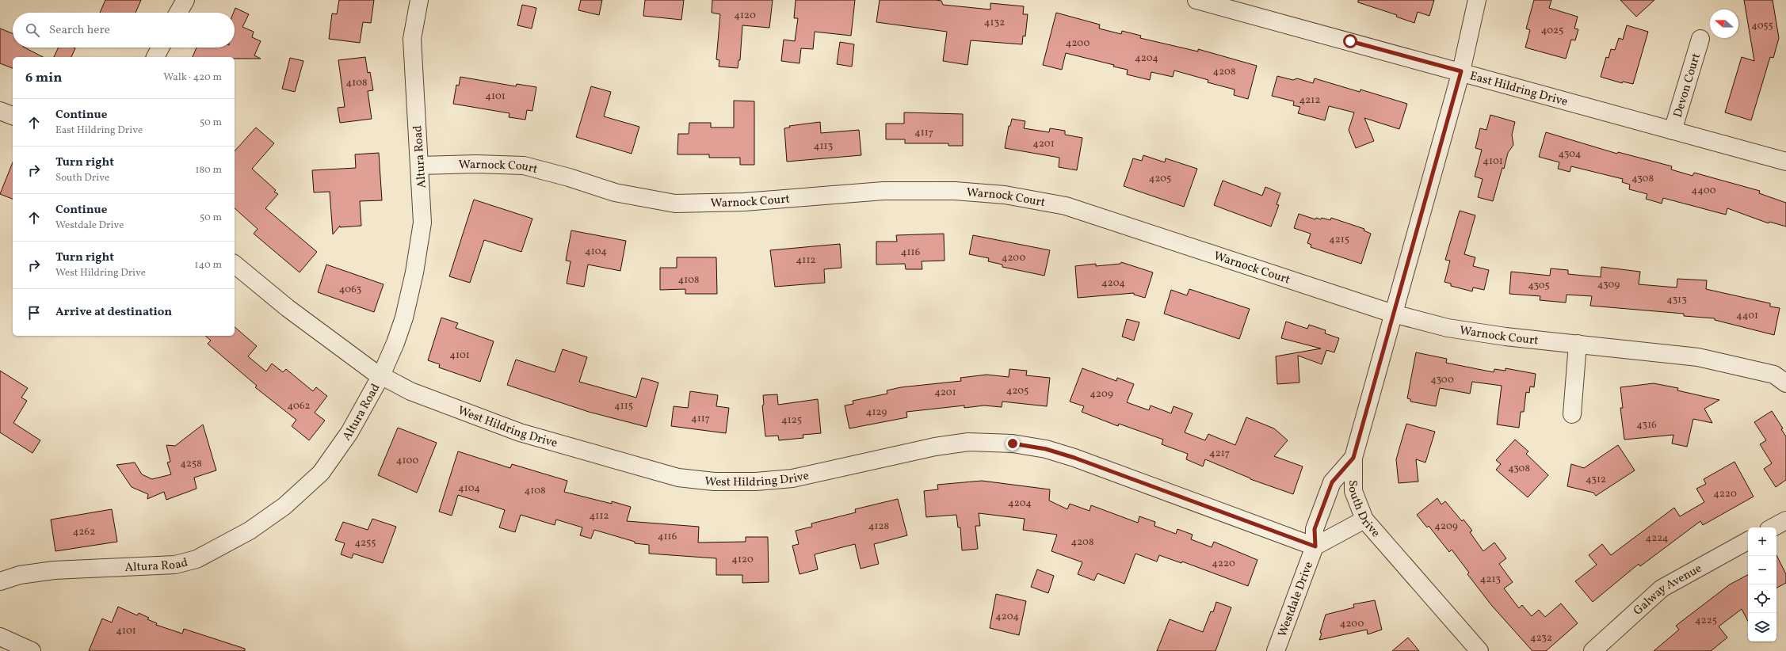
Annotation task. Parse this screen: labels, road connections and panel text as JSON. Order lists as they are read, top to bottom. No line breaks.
{"streets":{"street":["Devon Court","East Hildring Drive","Altura Road","Warnock Court","West Hildring Drive","South Drive","Galway Avenue","Westdale Drive"]},"crossings":[["Devon Court","East Hildring Drive"],["East Hildring Drive","South Drive"],["Altura Road","Warnock Court"],["Altura Road","West Hildring Drive"],["Warnock Court","South Drive"],["West Hildring Drive","Westdale Drive"],["South Drive","Westdale Drive"]],"house_numbers":["4120","4132","4055","4025","4200","4204","4208","4108","4101","4212","4117","4201","4113","4304","4101","4205","4308","4400","4215","4104","4116","4200","4112","4108","4204","4309","4305","4063","4313","4401","4101","4300","4205","4201","4209","4062","4115","4129","4117","4125","4316","4217","4100","4258","4308","4312","4104","4108","4220","4204","4112","4128","4209","4262","4116","4224","4208","4255","4120","4220","4213","4204","4225","4200","4101","4232"],"north":"left","page":{"search":"Search here","heading":["6 min","Walk · 420 m"],"list":[["Continue","East Hildring Drive","50 m"],["Turn right","South Drive","180 m"],["Continue","Westdale Drive","50 m"],["Turn right","West Hildring Drive","140 m"],"Arrive at destination"],"map_buttons":["+","−"]}}
